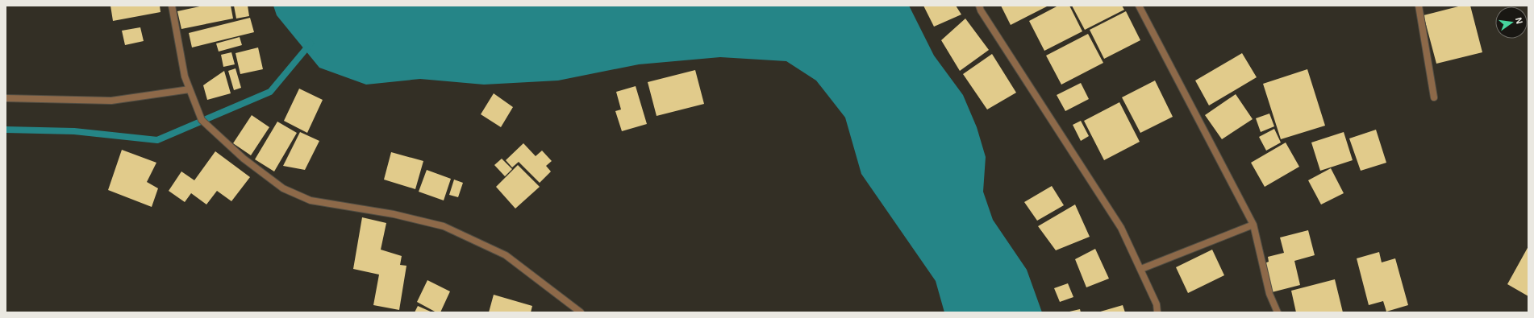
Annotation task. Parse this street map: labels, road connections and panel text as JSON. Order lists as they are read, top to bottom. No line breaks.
{"north":"right"}
